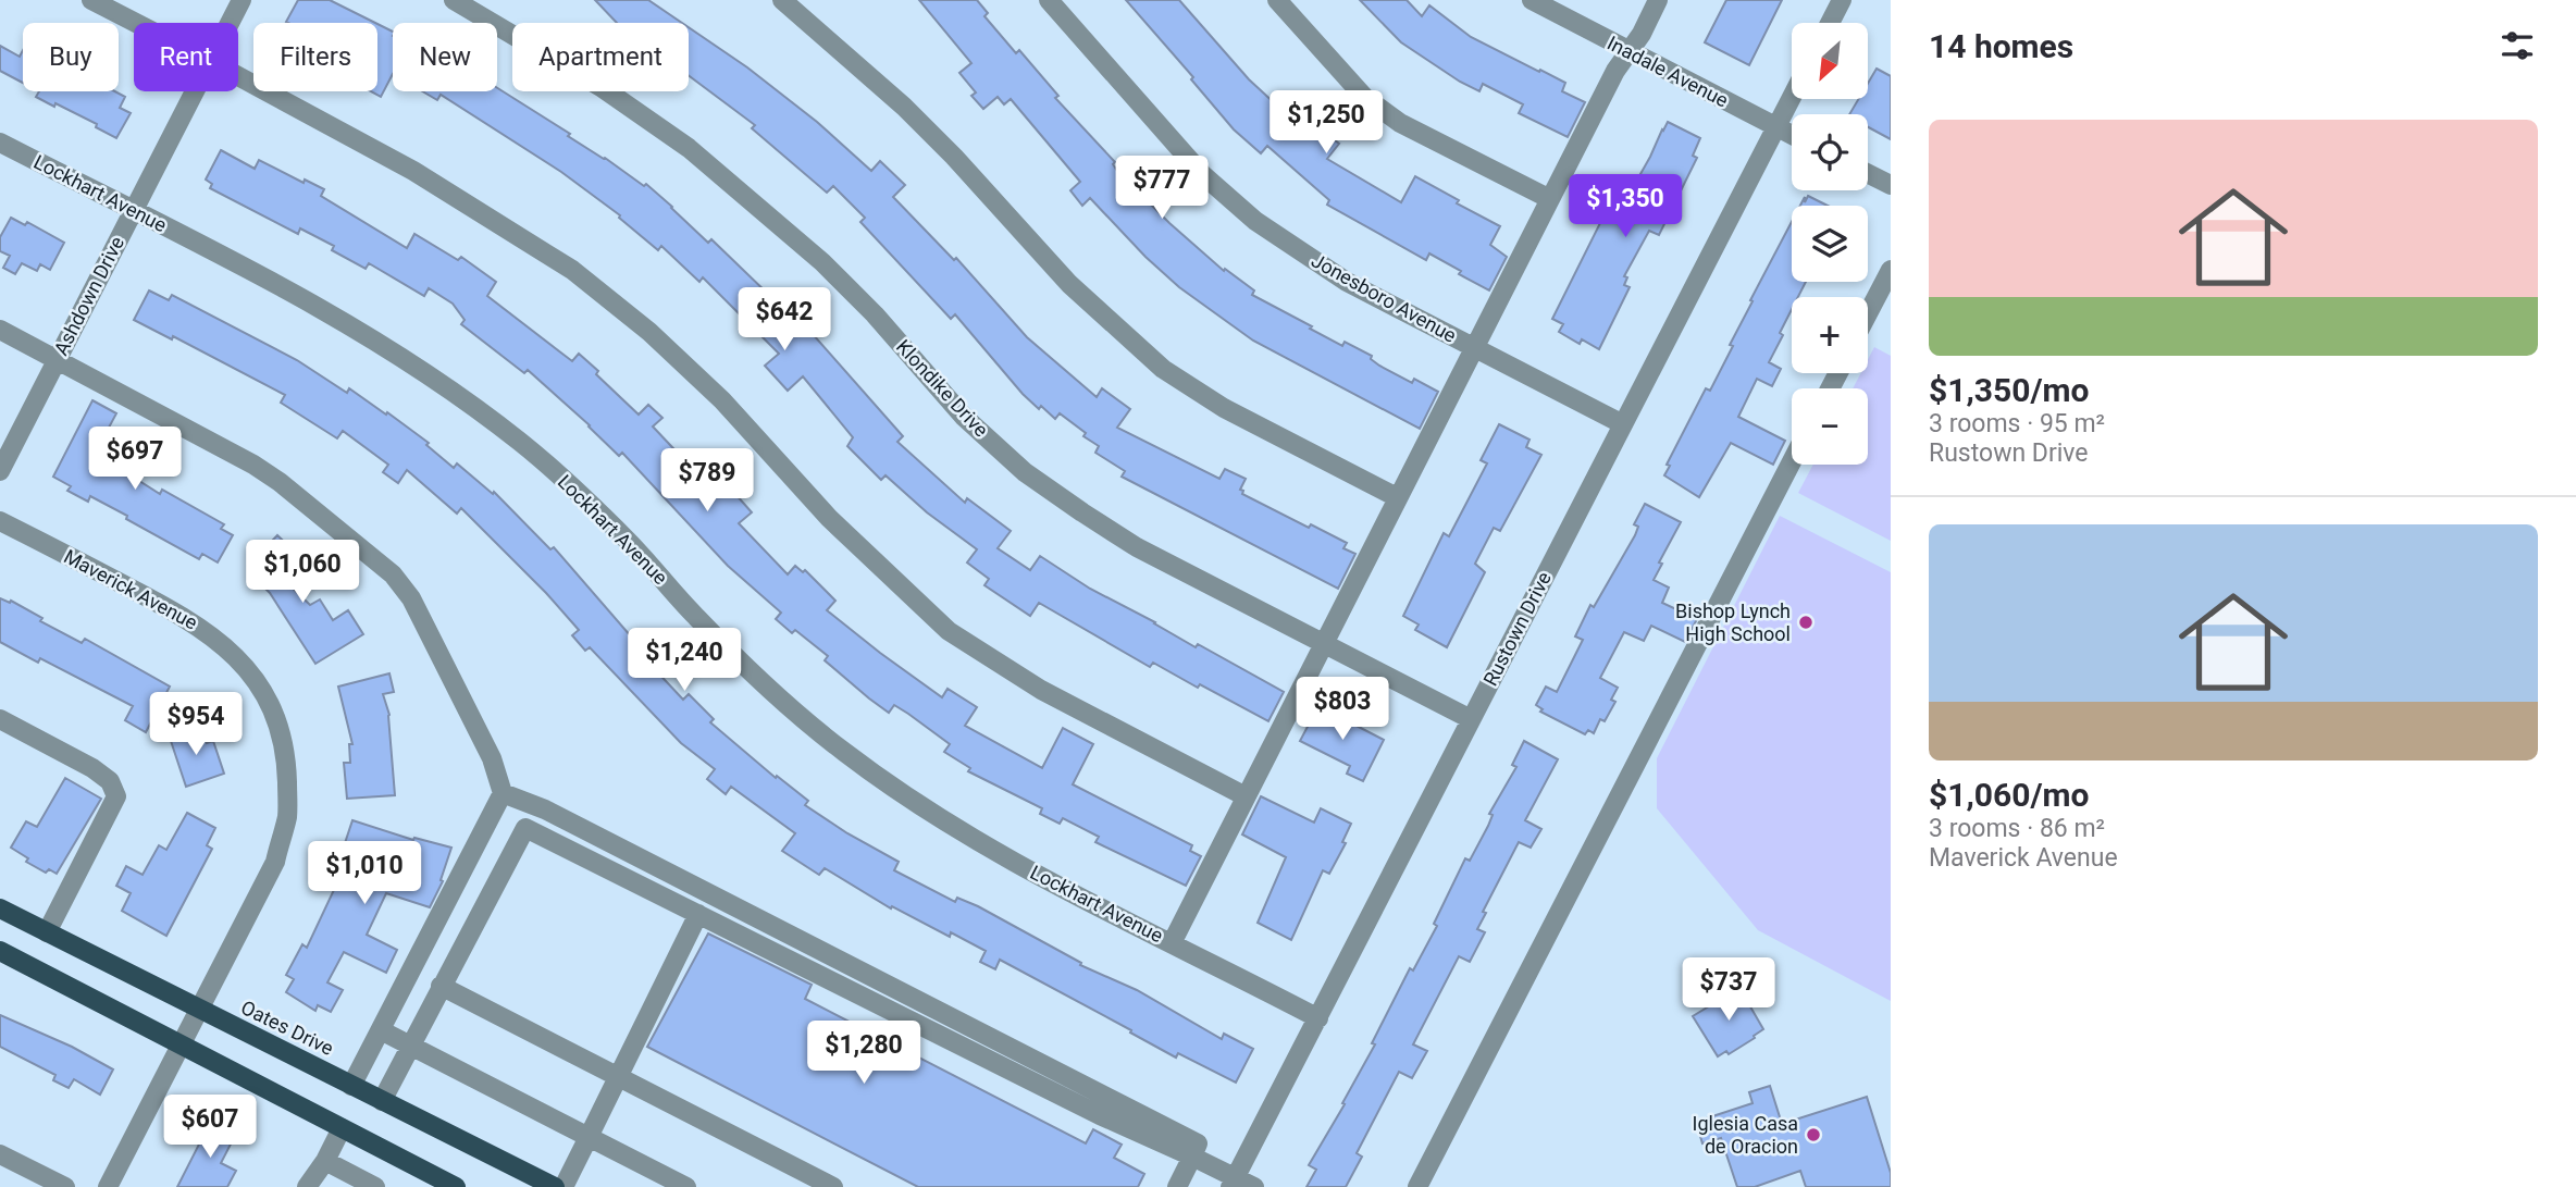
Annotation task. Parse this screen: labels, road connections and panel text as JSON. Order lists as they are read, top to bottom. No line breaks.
{"streets":{"main road":["Oates Drive"],"street":["Inadale Avenue","Lockhart Avenue","Ashdown Drive","Jonesboro Avenue","Klondike Drive","Maverick Avenue","Rustown Drive"]},"crossings":[["Inadale Avenue","Rustown Drive"],["Lockhart Avenue","Ashdown Drive"],["Lockhart Avenue","Rustown Drive"],["Jonesboro Avenue","Rustown Drive"],["Klondike Drive","Rustown Drive"],["Maverick Avenue","Oates Drive"]],"places":["Bishop Lynch High School","Iglesia Casa de Oracion"],"north":"bottom left","page":{"heading":"14 homes","map_buttons":["+","−"],"chip":["Buy","Rent","Filters","New","Apartment"],"price":["$1,250","$777","$1,350","$642","$697","$789","$1,060","$1,240","$803","$954","$1,010","$737","$1,280","$607"],"list":[{"name":"$1,350/mo","note":"3 rooms · 95 m² · Rustown Drive"},{"name":"$1,060/mo","note":"3 rooms · 86 m² · Maverick Avenue"}]}}
